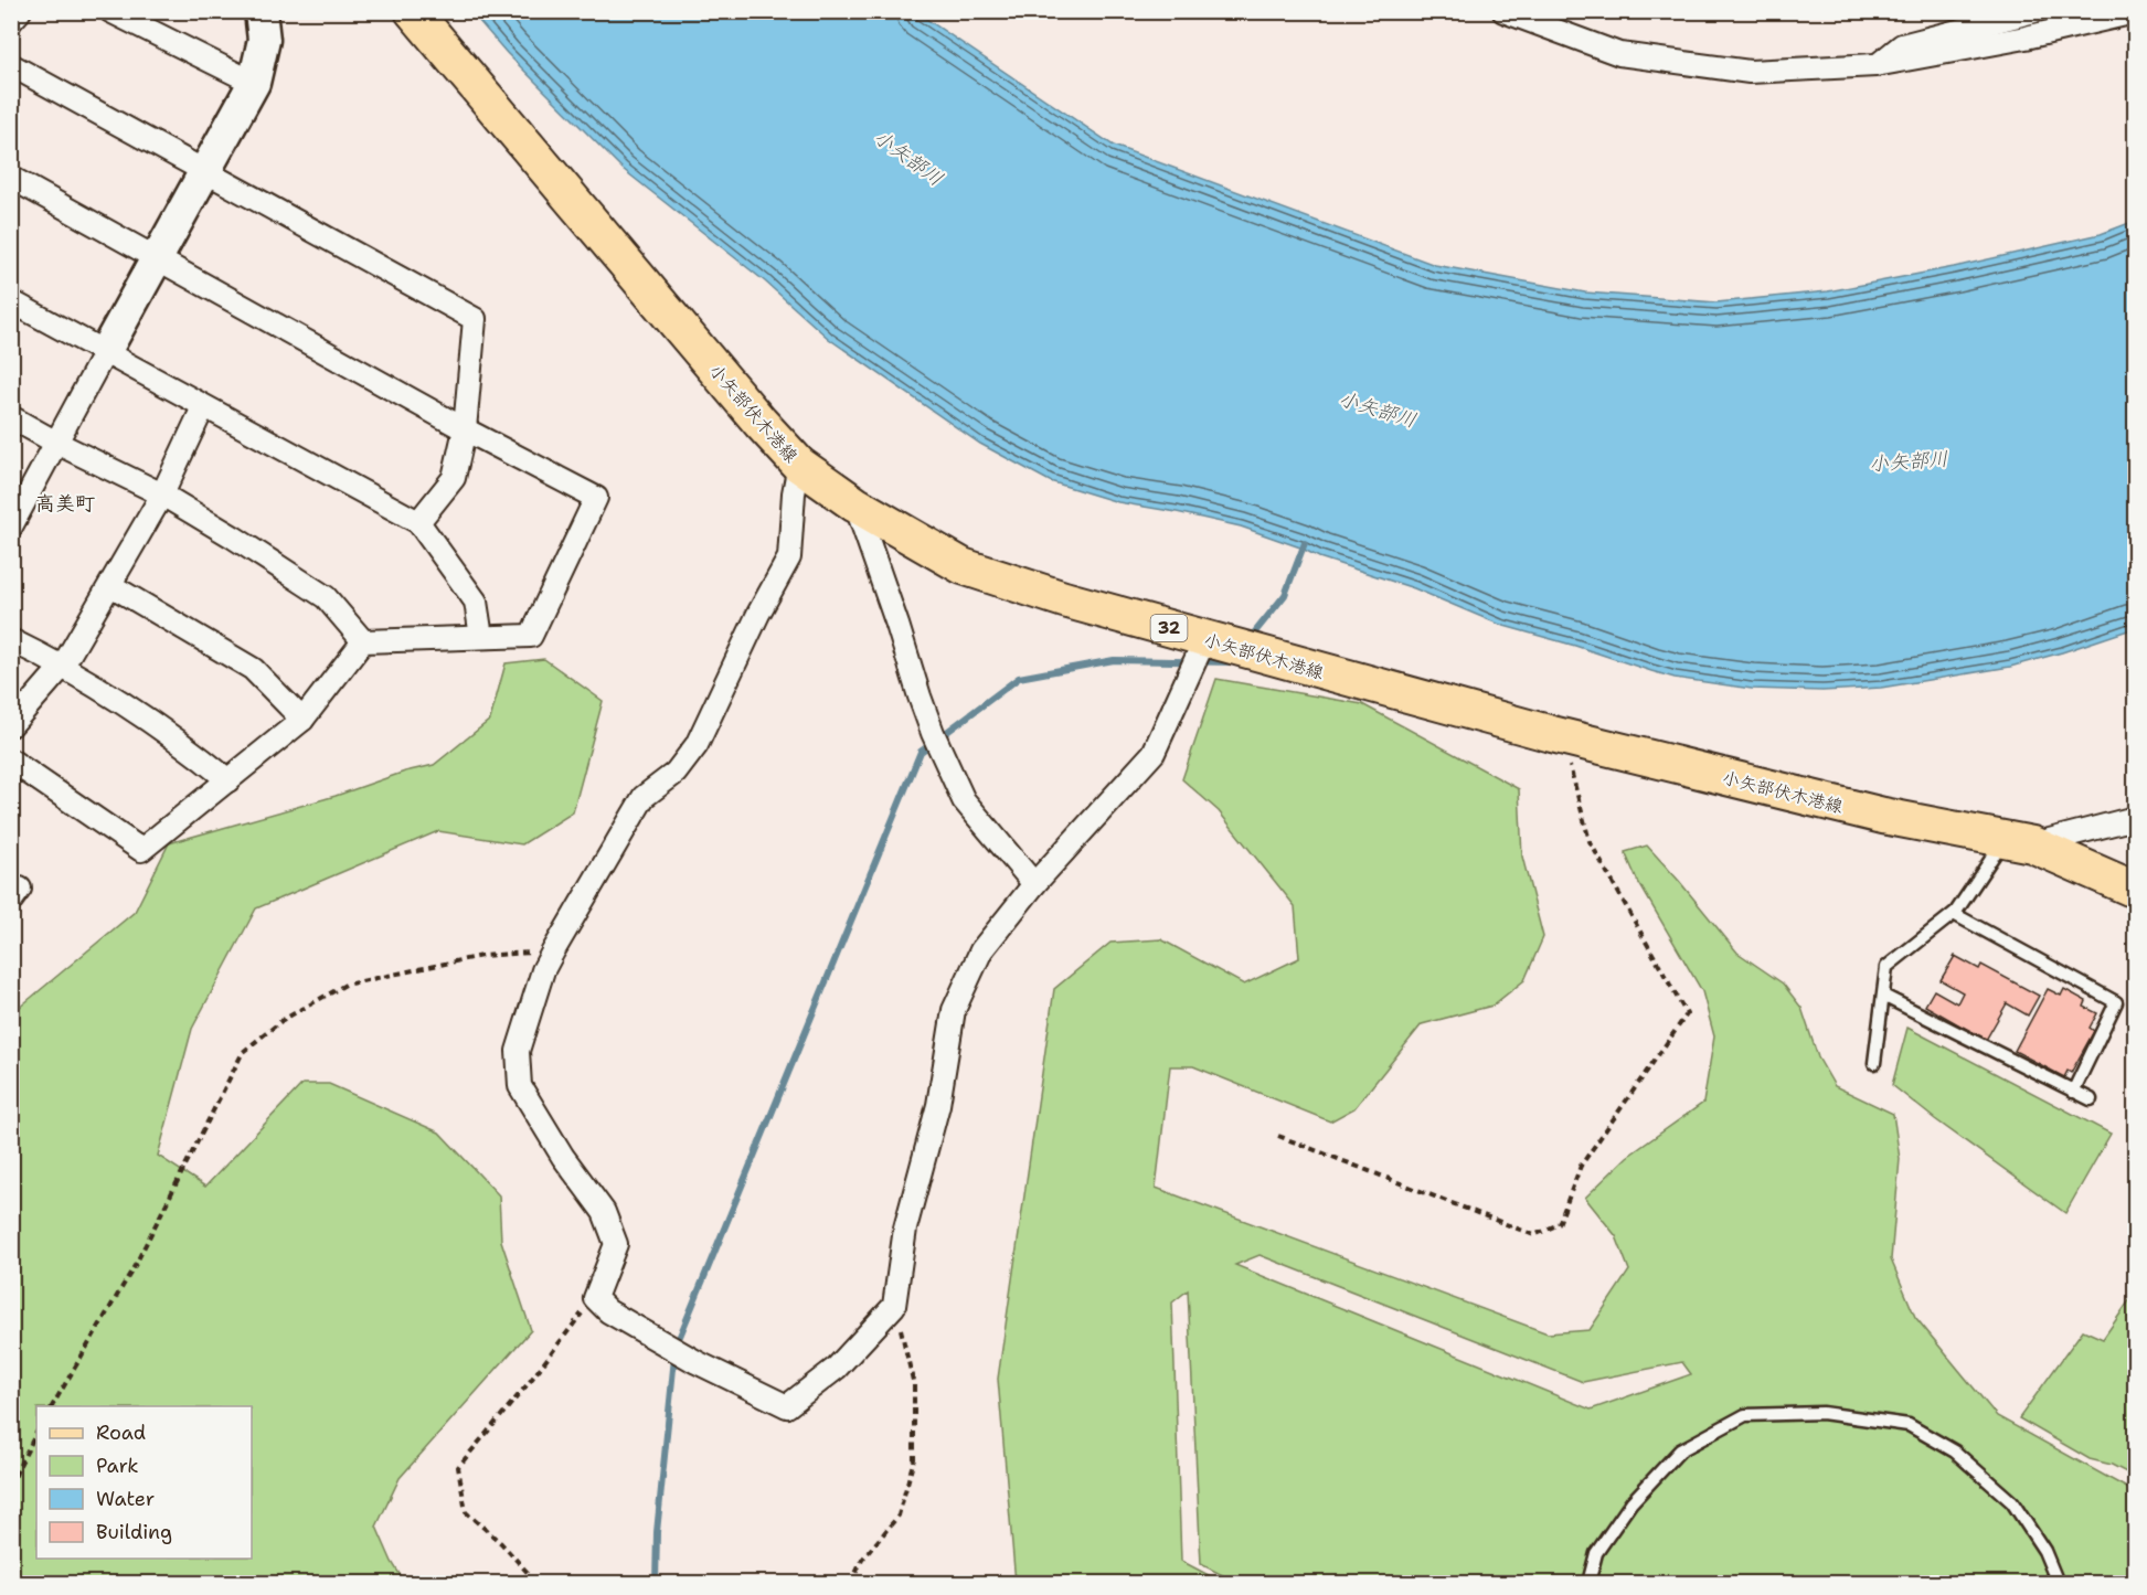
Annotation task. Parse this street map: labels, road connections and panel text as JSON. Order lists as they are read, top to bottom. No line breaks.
{"streets":{"main road":["小矢部伏木港線","32"]},"districts":["高美町"],"water":["小矢部川"],"legend":["Road","Park","Water","Building"]}
